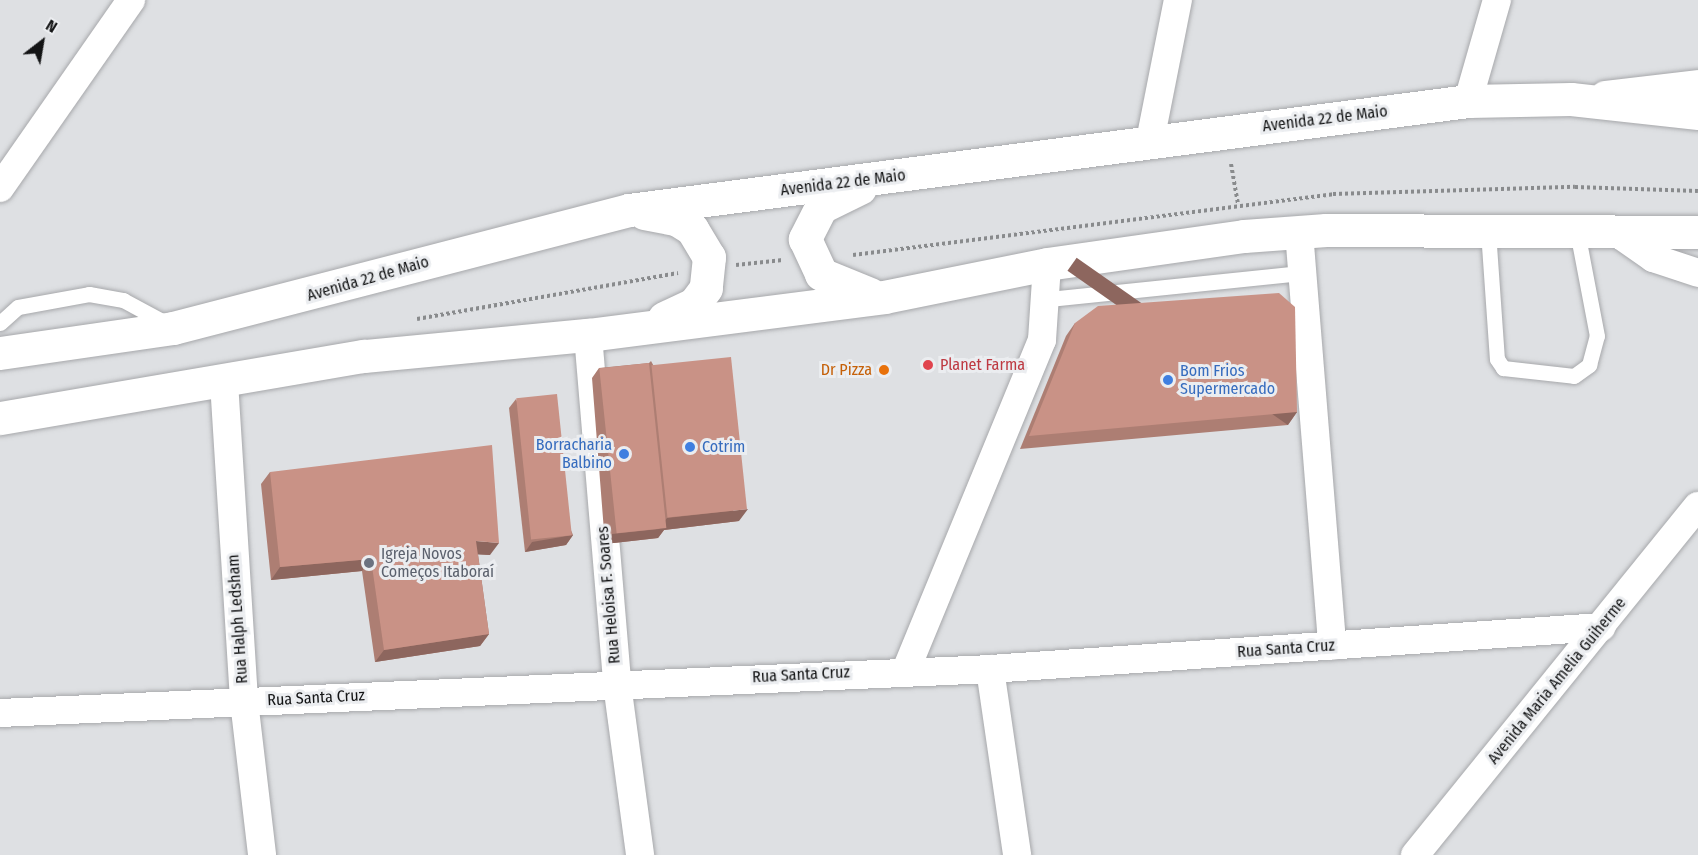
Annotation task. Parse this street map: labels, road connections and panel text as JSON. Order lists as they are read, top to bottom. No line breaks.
{"streets":{"main road":["Avenida 22 de Maio"],"street":["Rua Heloisa F. Soares","Rua Halph Ledsham","Rua Santa Cruz","Avenida Maria Amelia Guiherme"]},"crossings":[["Rua Heloisa F. Soares","Rua Santa Cruz"],["Rua Halph Ledsham","Rua Santa Cruz"],["Rua Santa Cruz","Avenida Maria Amelia Guiherme"]],"places":["Planet Farma","Dr Pizza","Bom Frios Supermercado","Cotrim","Borracharia Balbino","Igreja Novos Começos Itaboraí"],"north":"top right"}
